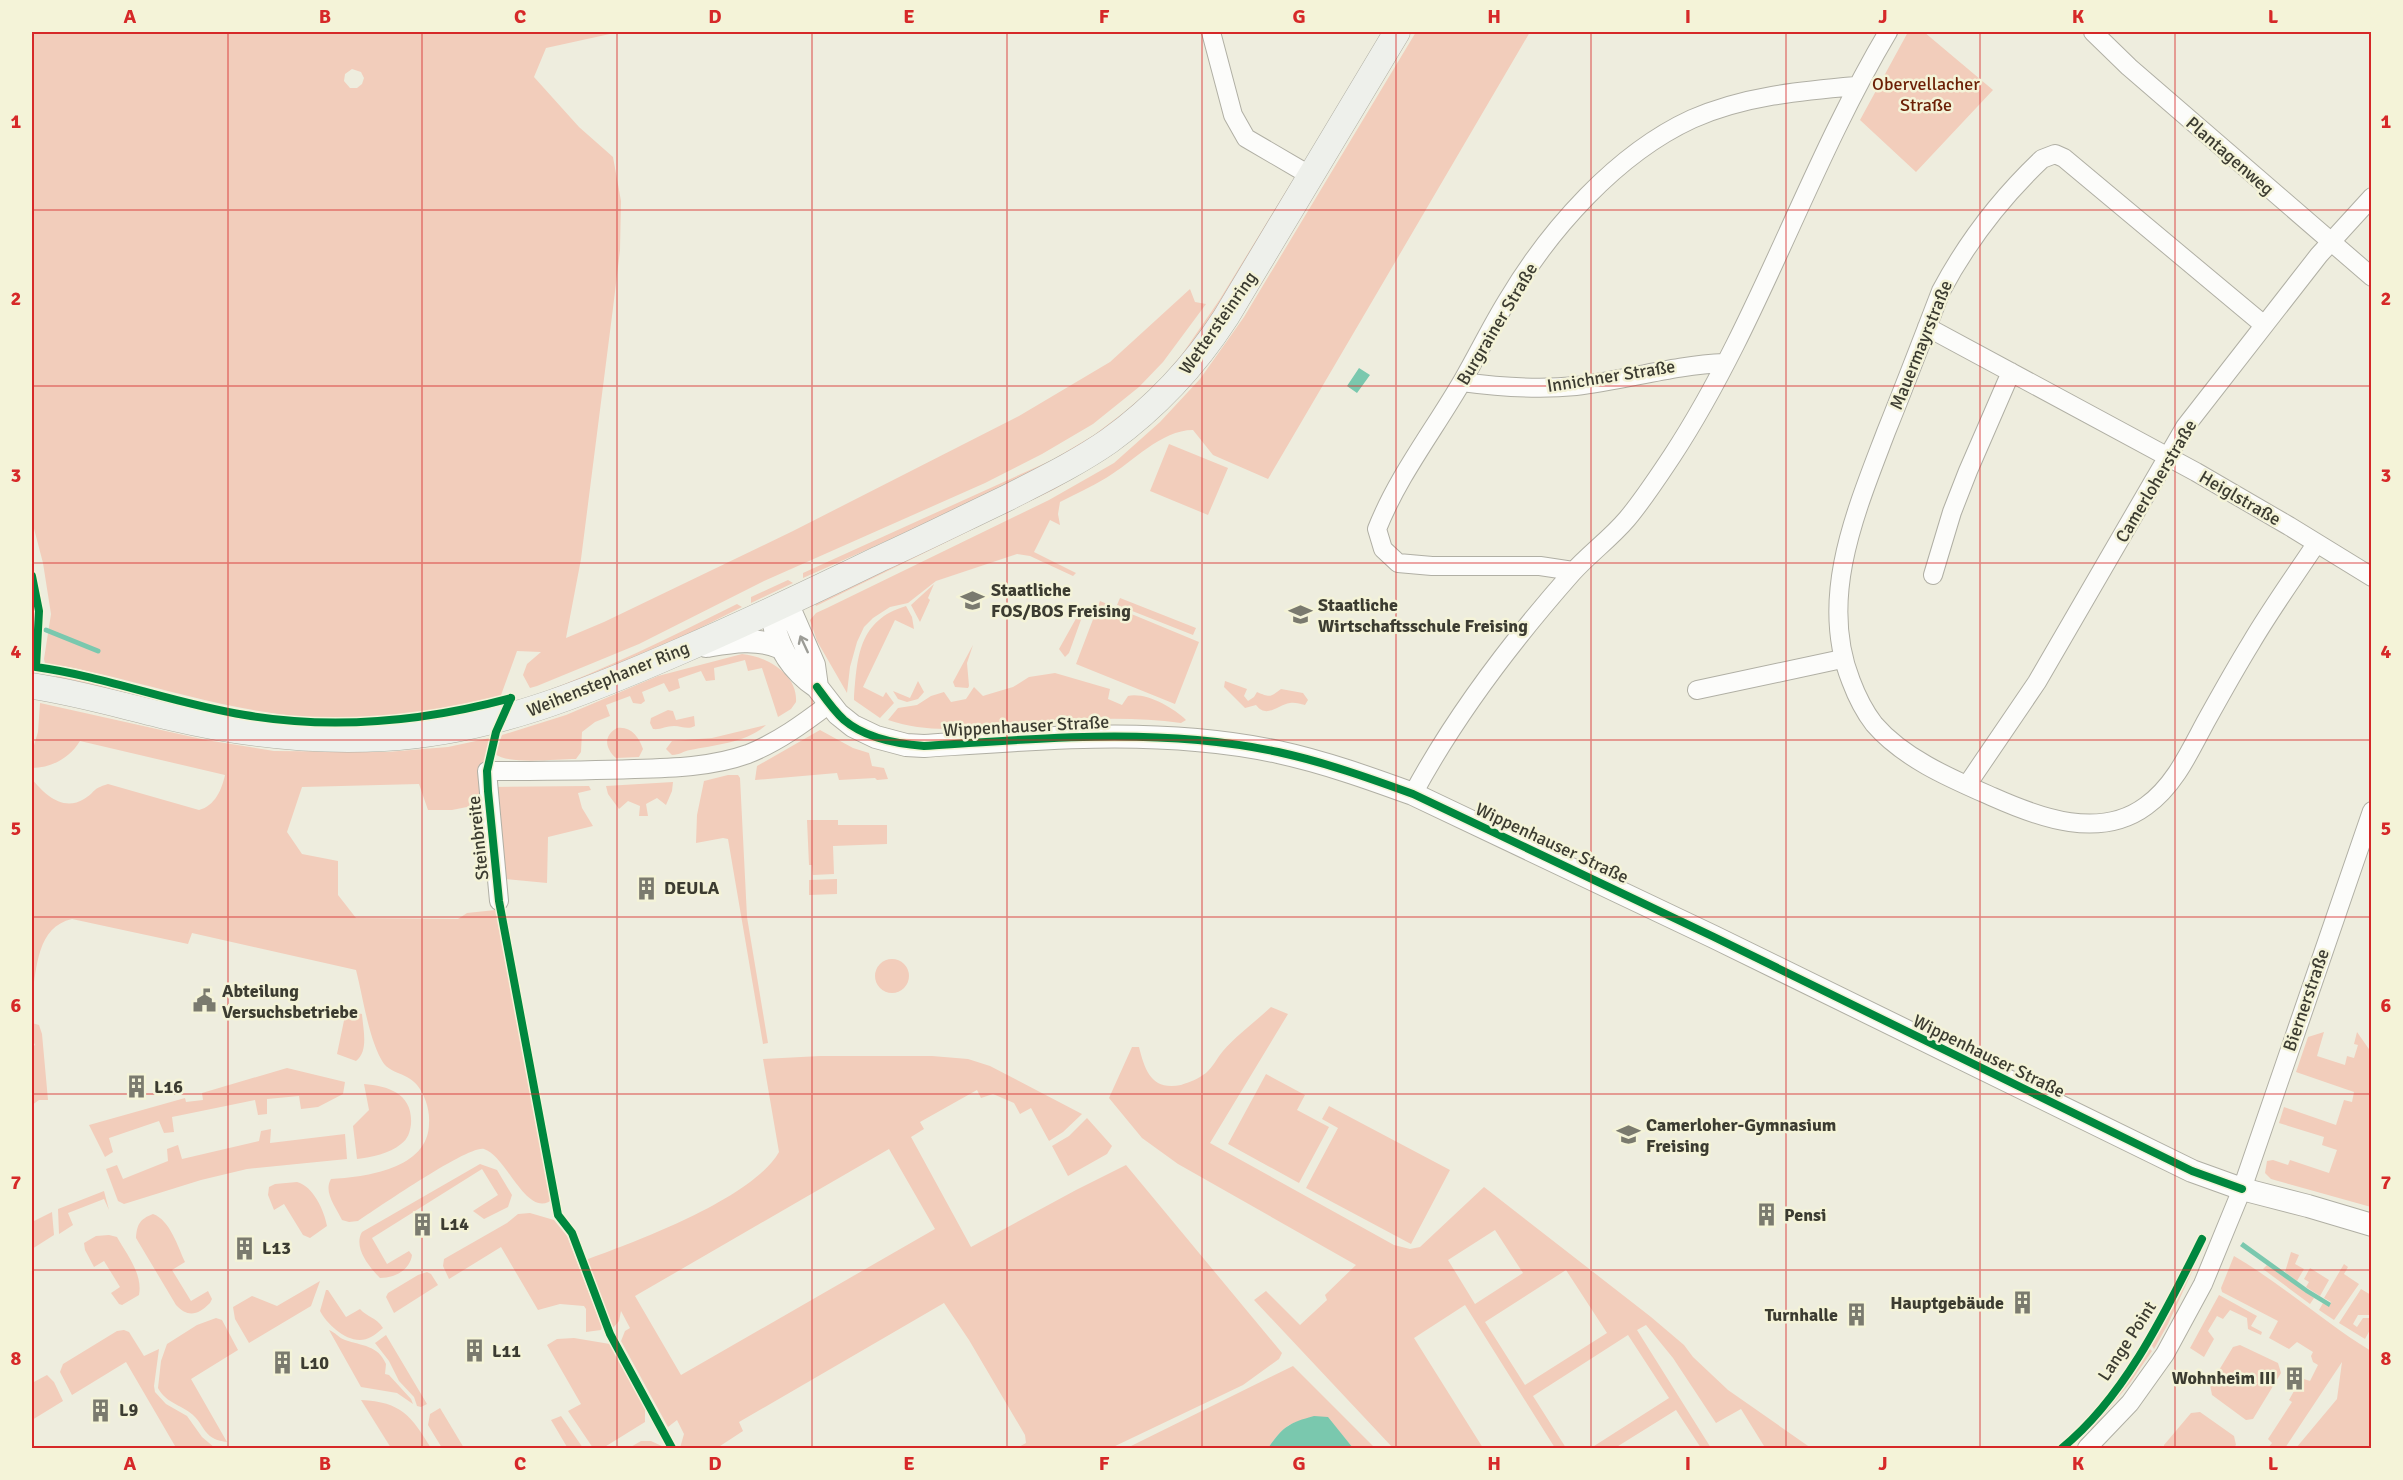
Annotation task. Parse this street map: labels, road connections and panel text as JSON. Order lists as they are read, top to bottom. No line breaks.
{"streets":{"main road":["Wettersteinring","Weihenstephaner Ring"],"street":["Plantagenweg","Burgrainer Straße","Mauermayrstraße","Innichner Straße","Camerloherstraße","Heiglstraße","Wippenhauser Straße","Steinbreite","Biernerstraße","Lange Point"]},"crossings":[["Plantagenweg","Camerloherstraße"],["Wettersteinring","Weihenstephaner Ring"],["Burgrainer Straße","Innichner Straße"],["Mauermayrstraße","Camerloherstraße"],["Mauermayrstraße","Heiglstraße"],["Camerloherstraße","Heiglstraße"],["Wippenhauser Straße","Steinbreite"],["Wippenhauser Straße","Biernerstraße"],["Wippenhauser Straße","Lange Point"],["Biernerstraße","Lange Point"]],"parks":["Obervellacher Straße"],"places":{"school or university":["Staatliche FOS/BOS Freising","Staatliche Wirtschaftsschule Freising","Camerloher-Gymnasium Freising"],"building":["DEULA","L16","Pensi","L14","L13","Hauptgebäude","Turnhalle","L11","L10","Wohnheim III","L9"],"public building":["Abteilung Versuchsbetriebe"]},"grid":{"columns":["A","B","C","D","E","F","G","H","I","J","K","L"],"rows":["1","2","3","4","5","6","7","8"]}}
